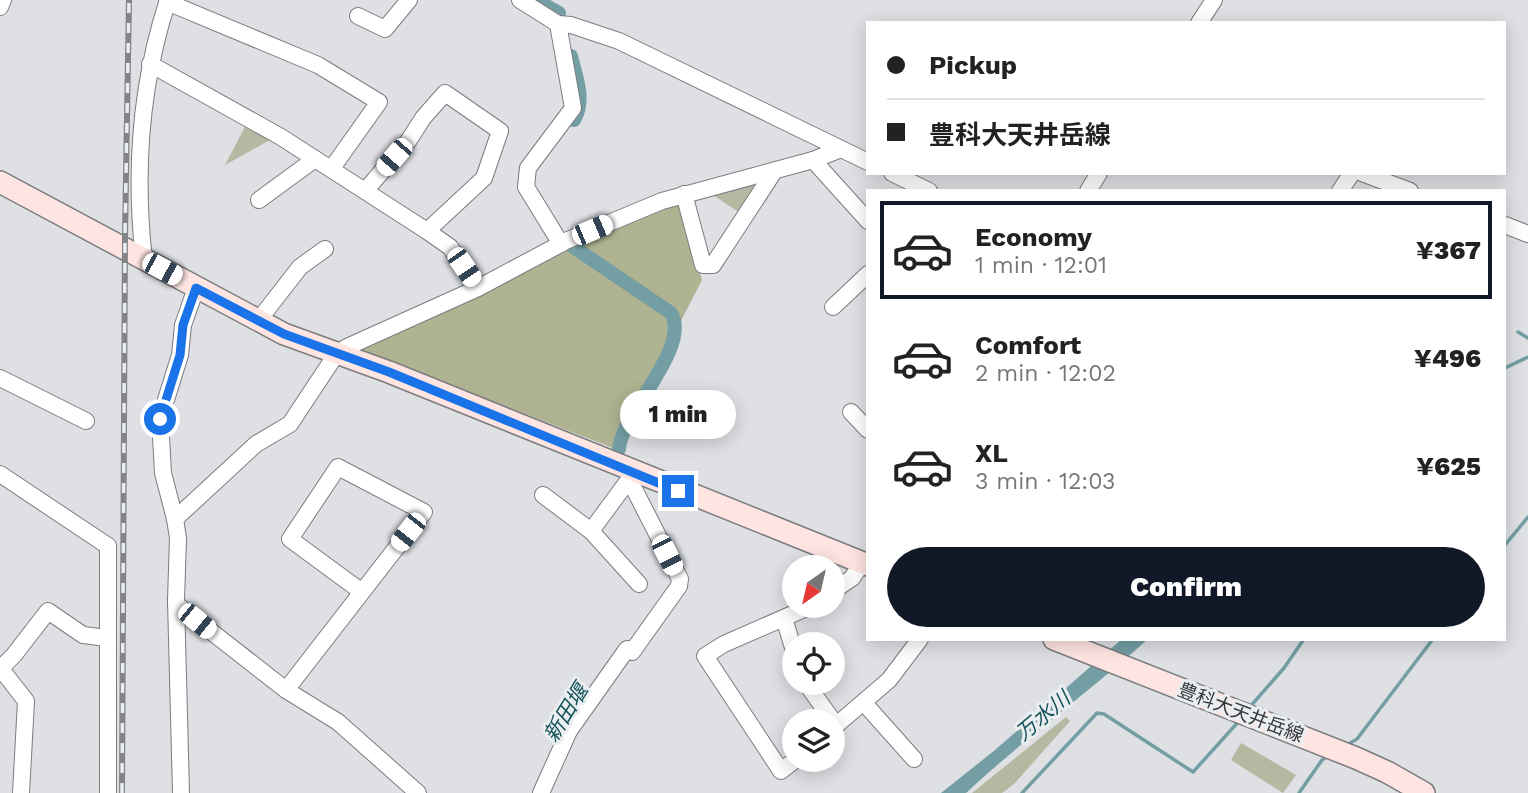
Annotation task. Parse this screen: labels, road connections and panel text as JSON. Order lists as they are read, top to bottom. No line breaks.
{"streets":{"main road":["豊科大天井岳線"]},"water":["新田堰","万水川"],"north":"bottom left","page":{"banner":["Pickup","豊科大天井岳線"],"list":[{"name":"Economy","note":"1 min · 12:01","value":"¥367"},{"name":"Comfort","note":"2 min · 12:02","value":"¥496"},{"name":"XL","note":"3 min · 12:03","value":"¥625"}],"bubble":"1 min","buttons":"Confirm"}}
